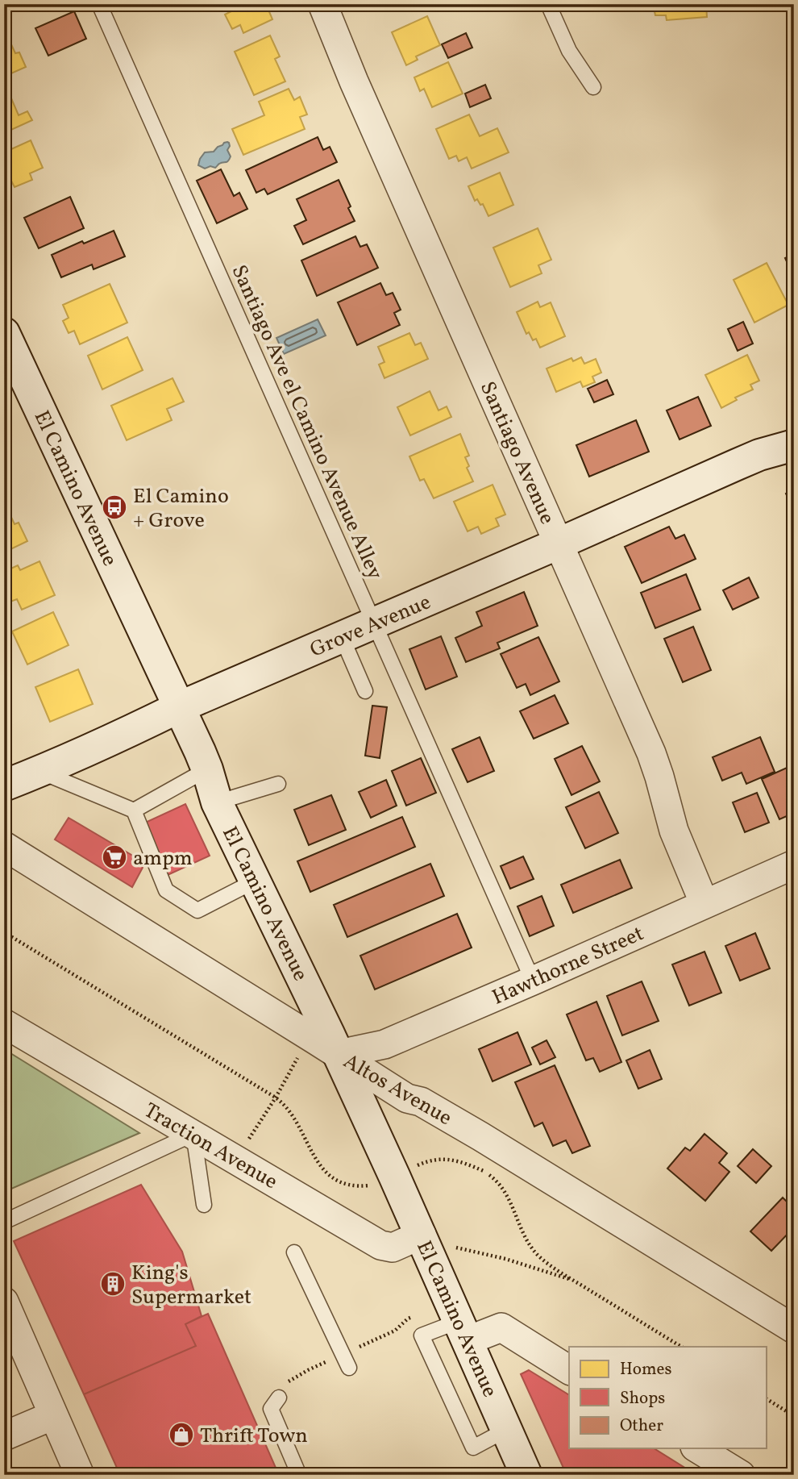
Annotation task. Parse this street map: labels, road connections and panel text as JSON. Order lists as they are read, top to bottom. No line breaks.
{"streets":{"main road":["El Camino Avenue","Grove Avenue"],"street":["Santiago Avenue","Hawthorne Street","Altos Avenue","Traction Avenue"],"lane":["Santiago Ave el Camino Avenue Alley"]},"crossings":[["Santiago Ave el Camino Avenue Alley","Grove Avenue"],["Santiago Ave el Camino Avenue Alley","Hawthorne Street"],["Santiago Avenue","Grove Avenue"],["Santiago Avenue","Hawthorne Street"],["El Camino Avenue","Grove Avenue"],["El Camino Avenue","Hawthorne Street"],["El Camino Avenue","Altos Avenue"],["El Camino Avenue","Traction Avenue"],["Hawthorne Street","Altos Avenue"]],"places":{"bus stop":["El Camino + Grove"],"supermarket":["ampm"],"building":["King's Supermarket"],"shop":["Thrift Town"]},"legend":["Homes","Shops","Other"]}
